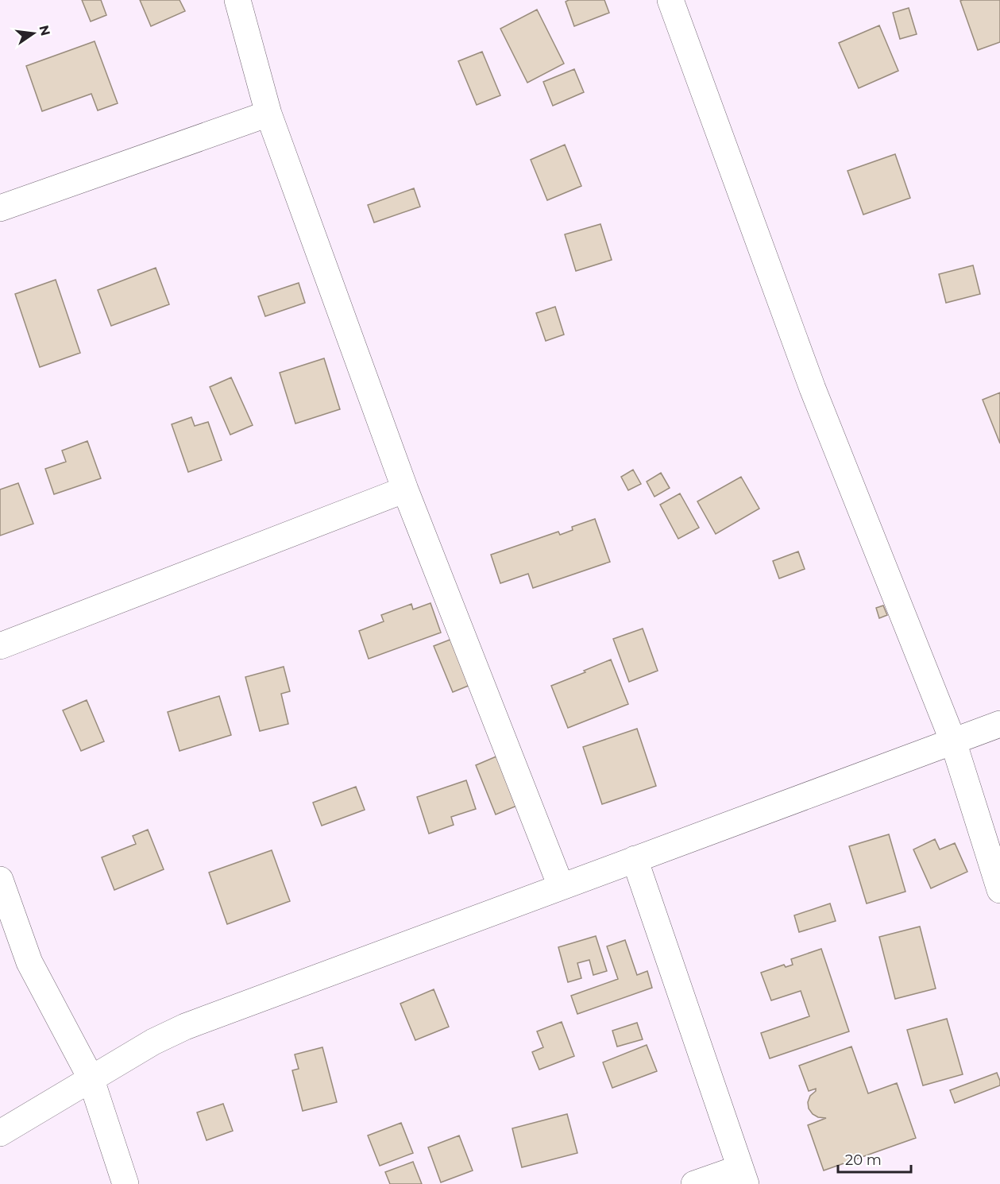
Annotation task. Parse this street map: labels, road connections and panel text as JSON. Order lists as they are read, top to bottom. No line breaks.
{"scale_bar":"20 m","north":"right"}
